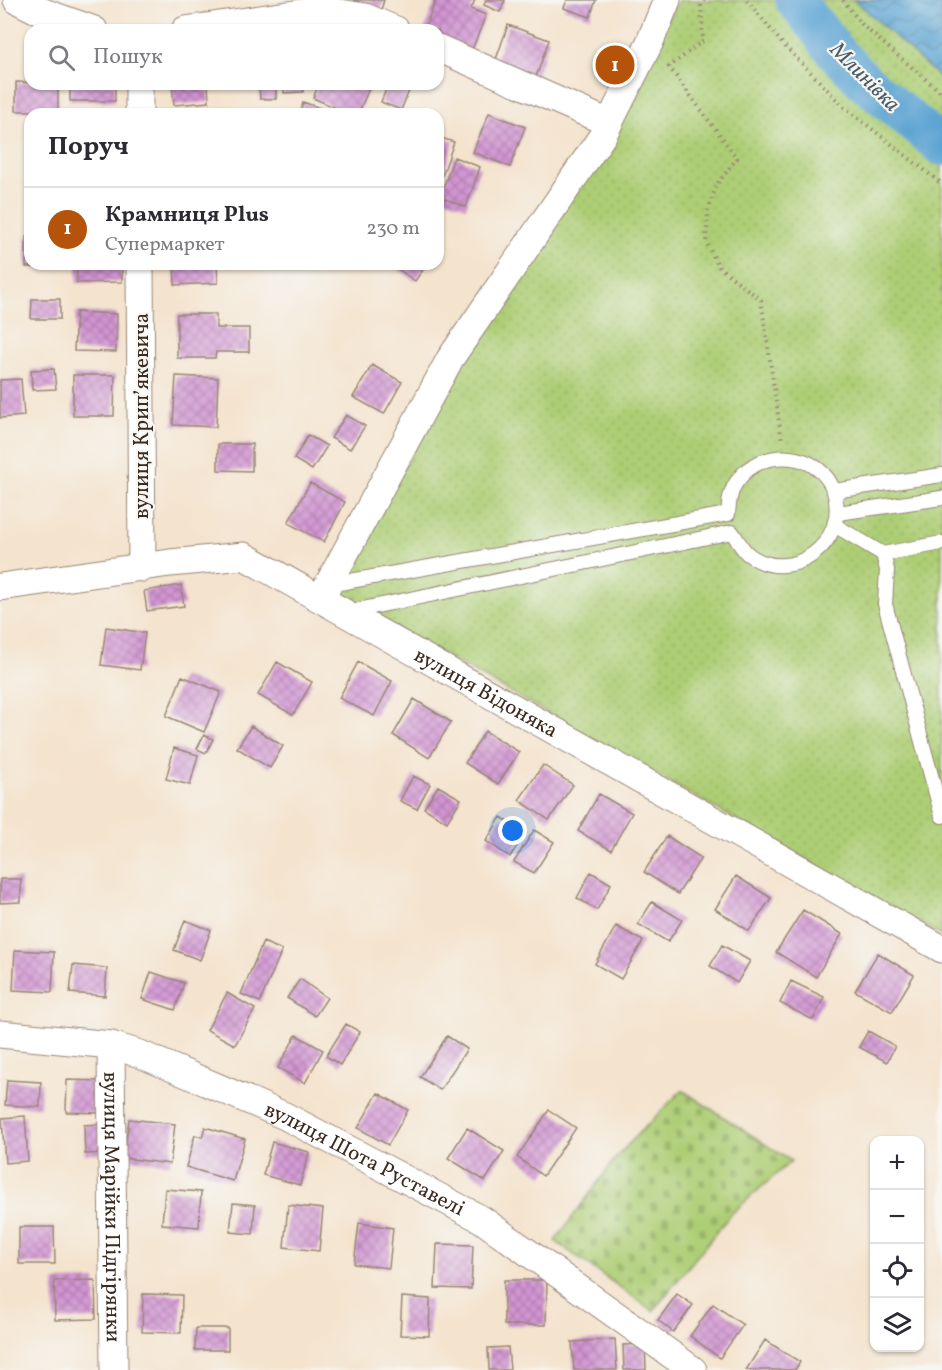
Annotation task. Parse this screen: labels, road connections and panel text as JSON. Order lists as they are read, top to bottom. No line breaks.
{"streets":{"street":["вулиця Крипʼякевича","вулиця Відоняка","вулиця Шота Руставелі","вулиця Марійки Підгірянки"]},"crossings":[["вулиця Крипʼякевича","вулиця Відоняка"],["вулиця Шота Руставелі","вулиця Марійки Підгірянки"]],"water":["Млинівка"],"page":{"search":"Пошук","pins":"1","heading":"Поруч","list":[{"mark":"1","name":"Крамниця Plus","note":"Супермаркет","value":"230 m"}],"map_buttons":["+","−"]}}
